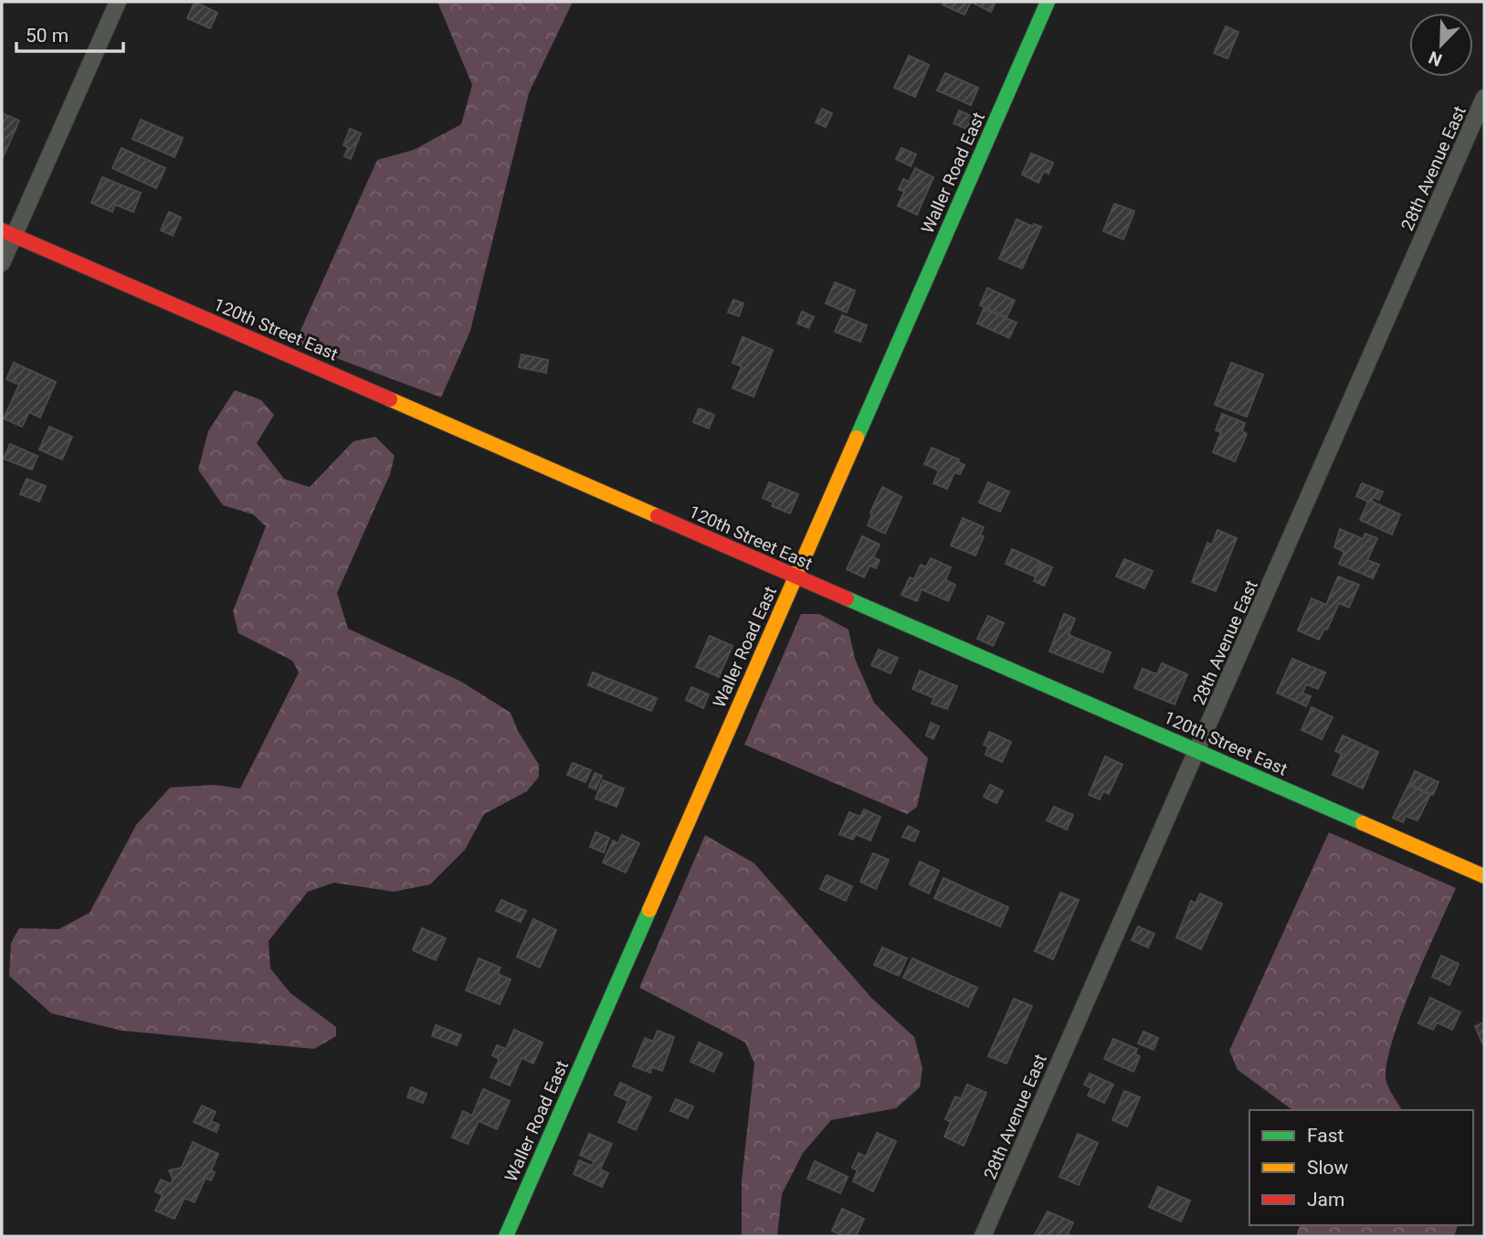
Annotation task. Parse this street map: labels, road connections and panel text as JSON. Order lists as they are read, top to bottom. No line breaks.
{"streets":{"street":["28th Avenue East","Waller Road East","120th Street East"]},"crossings":[["28th Avenue East","120th Street East"],["Waller Road East","120th Street East"]],"legend":["Fast","Slow","Jam"],"scale_bar":"50 m","north":"bottom left"}
